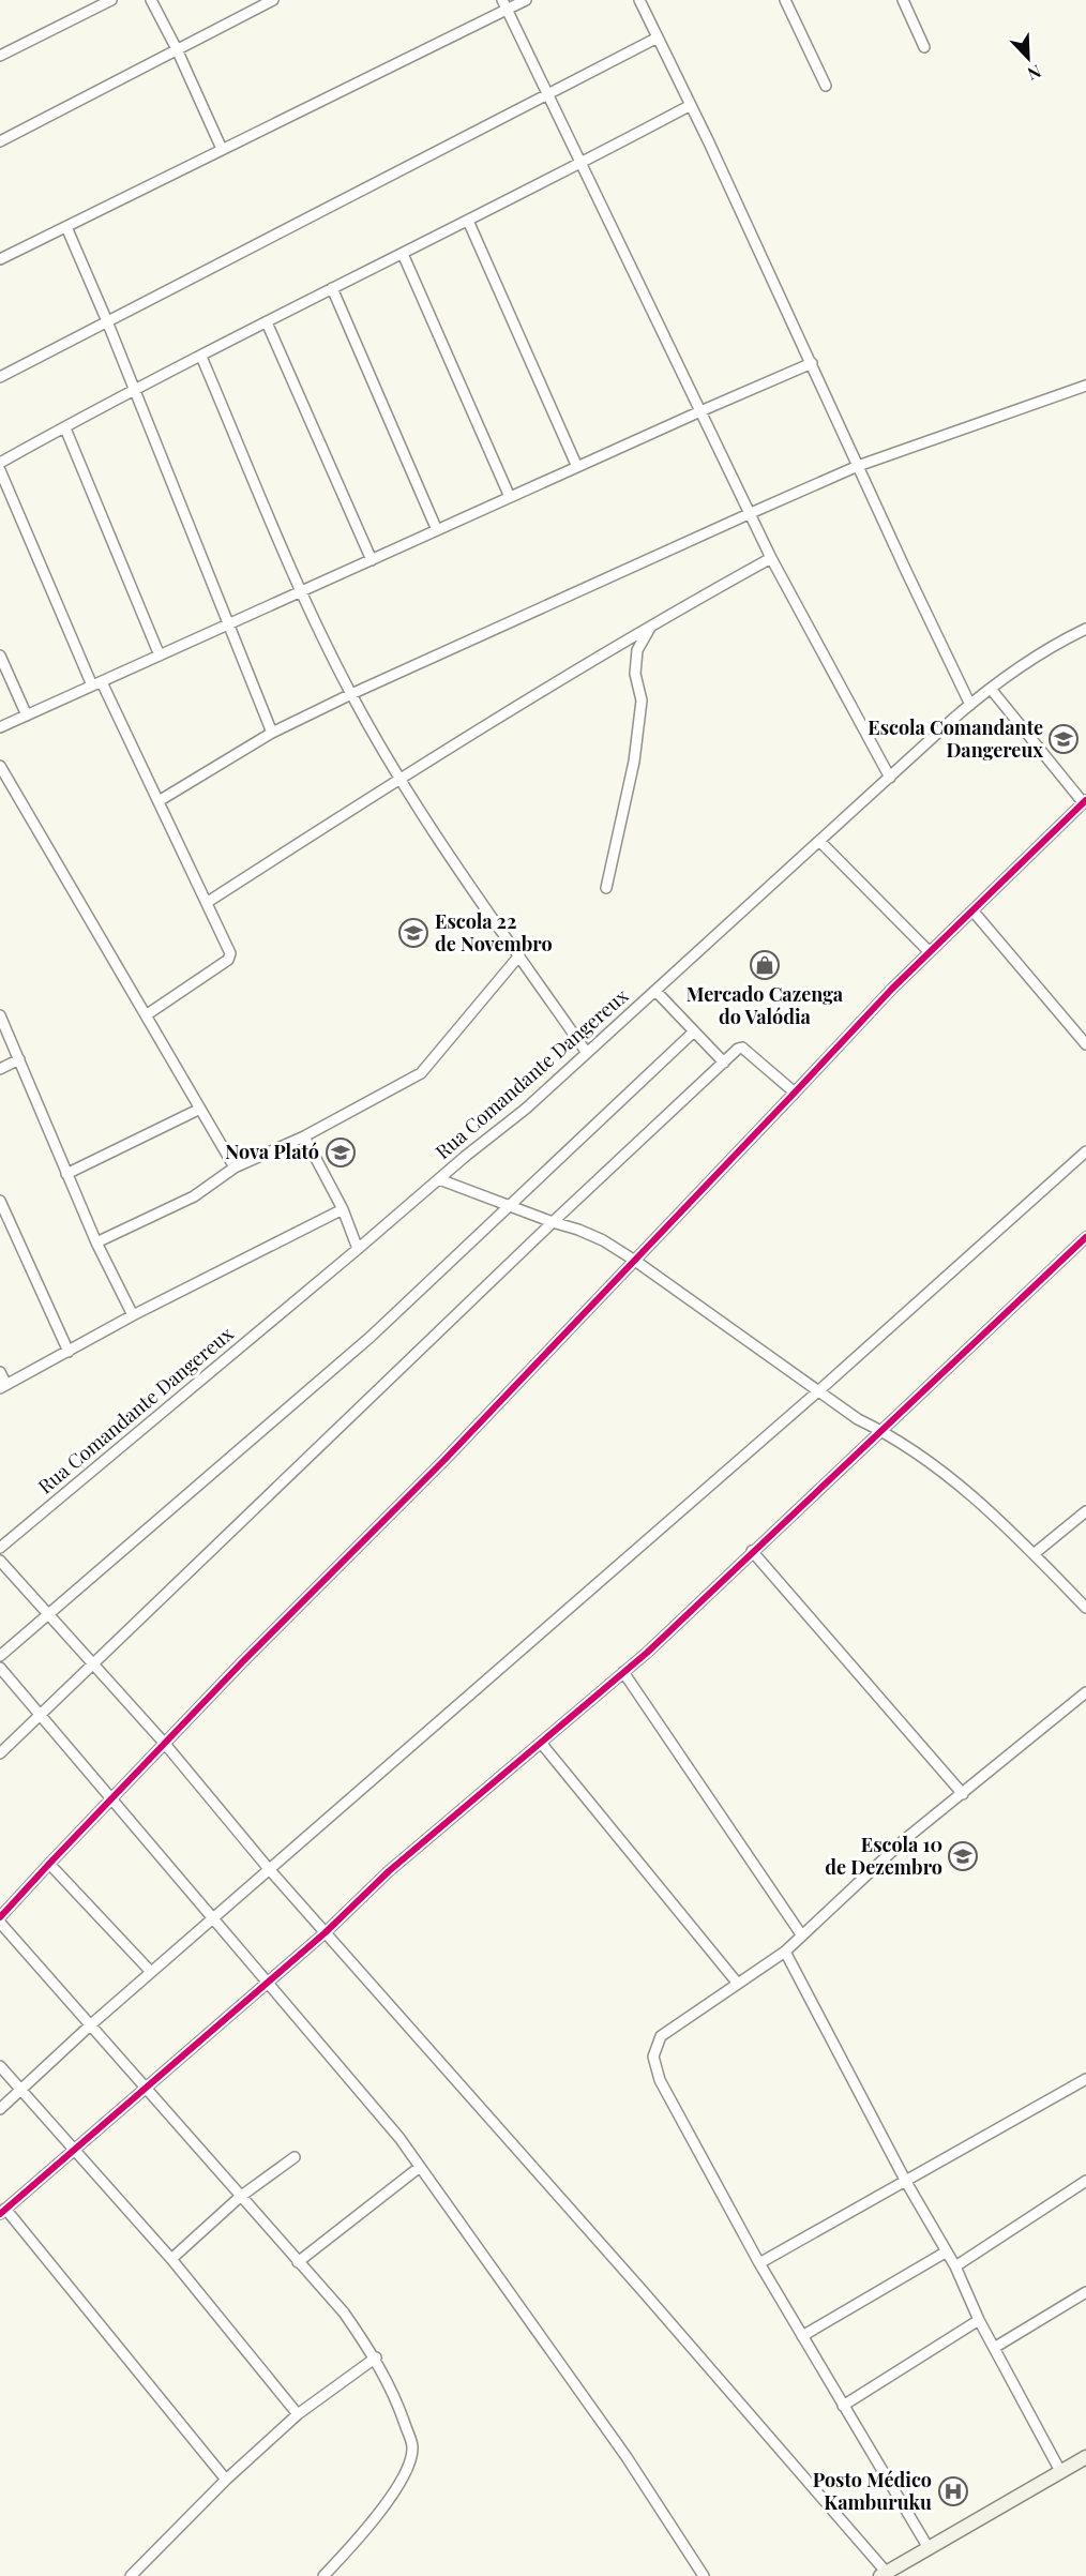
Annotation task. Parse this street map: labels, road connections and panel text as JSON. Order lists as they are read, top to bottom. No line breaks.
{"streets":{"street":["Rua Comandante Dangereux"]},"places":{"school or university":["Escola Comandante Dangereux","Escola 22 de Novembro","Nova Plató","Escola 10 de Dezembro"],"shop":["Mercado Cazenga do Valódia"],"hospital":["Posto Médico Kamburuku"]},"north":"bottom right"}
